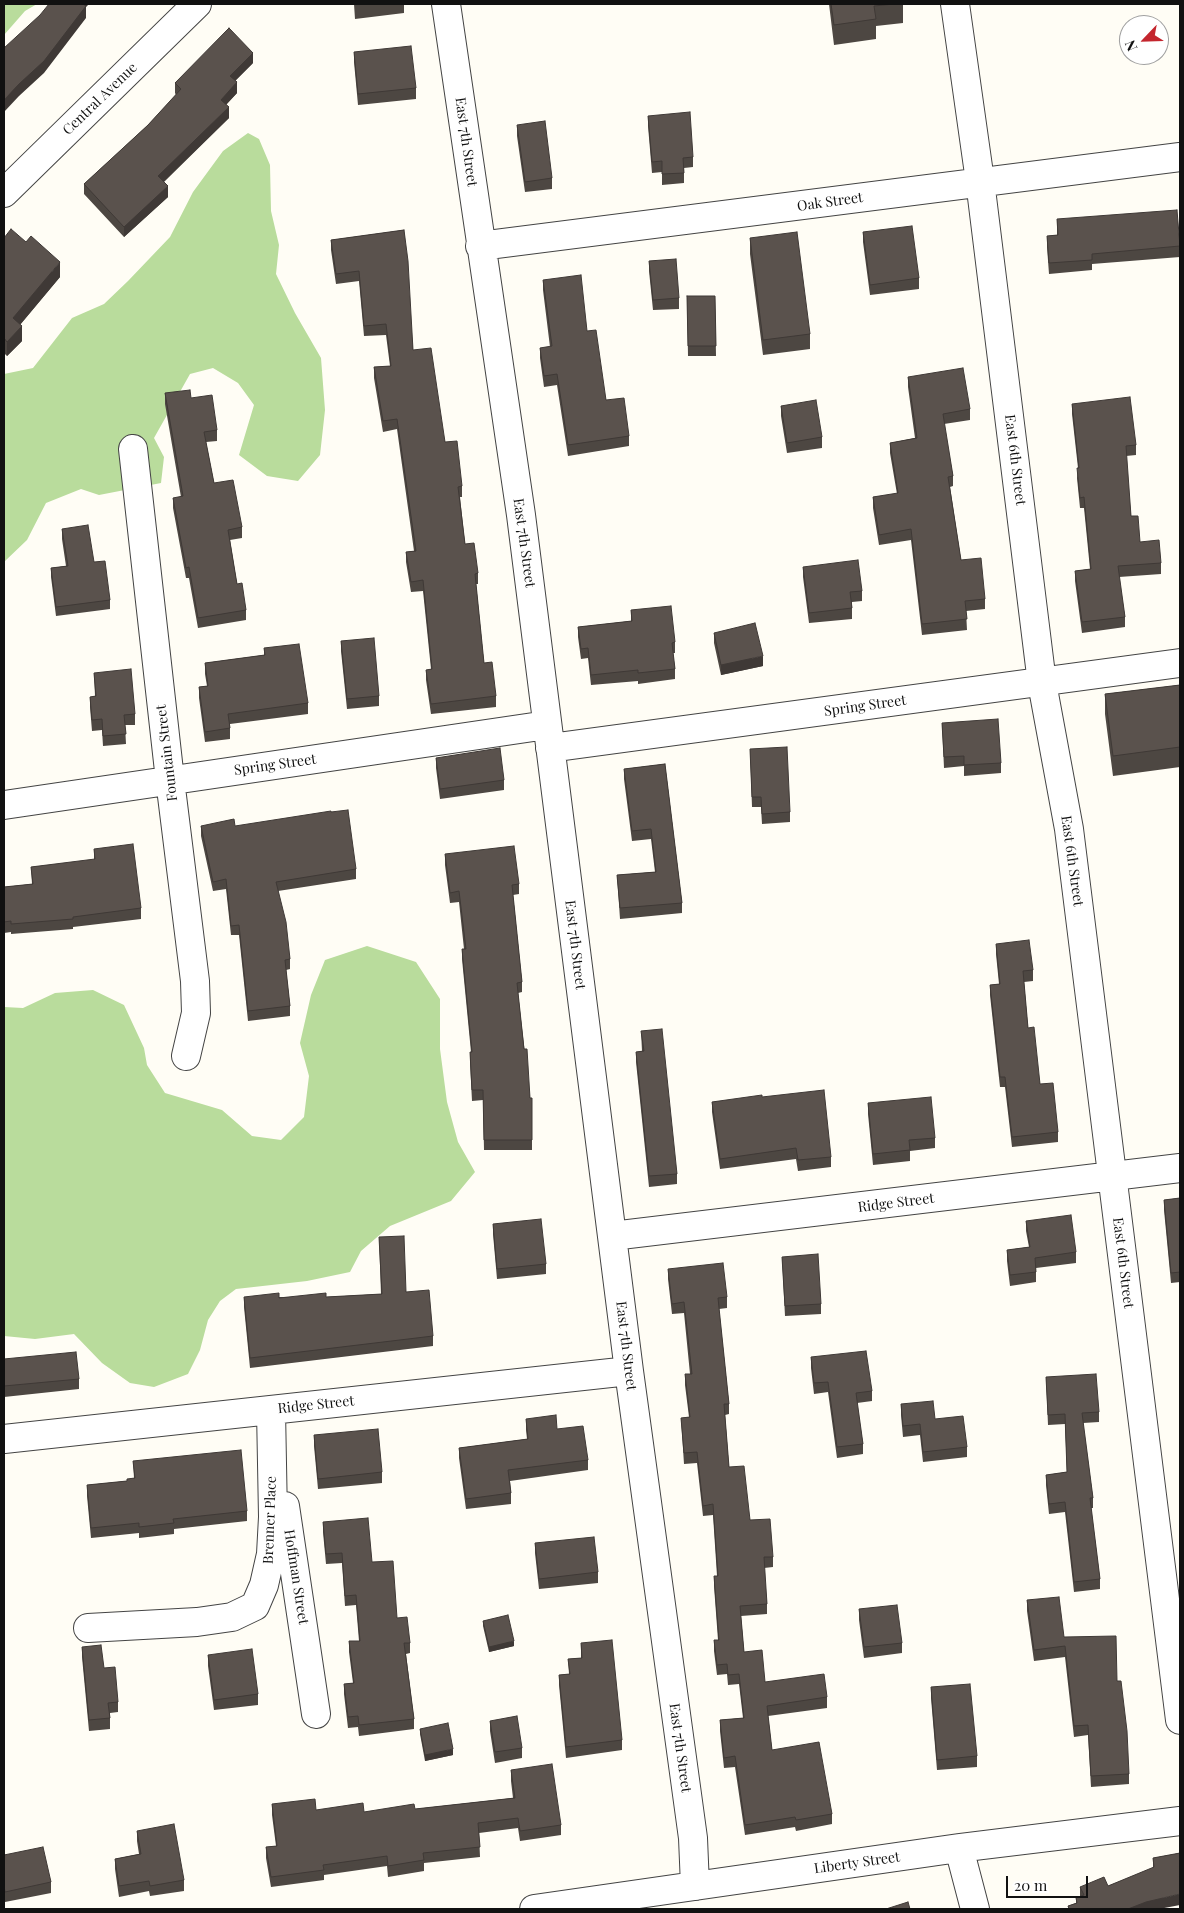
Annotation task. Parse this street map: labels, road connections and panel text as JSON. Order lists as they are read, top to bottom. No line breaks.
{"streets":{"street":["Central Avenue","East 7th Street","Oak Street","East 6th Street","Spring Street","Fountain Street","Ridge Street","Brenner Place","Hoffman Street","Liberty Street"]},"crossings":[["East 7th Street","Oak Street"],["East 7th Street","Spring Street"],["East 7th Street","Ridge Street"],["East 7th Street","Liberty Street"],["Oak Street","East 6th Street"],["East 6th Street","Spring Street"],["East 6th Street","Ridge Street"],["Spring Street","Fountain Street"],["Ridge Street","Brenner Place"],["Ridge Street","Hoffman Street"],["Brenner Place","Hoffman Street"]],"scale_bar":"20 m","north":"bottom left"}
